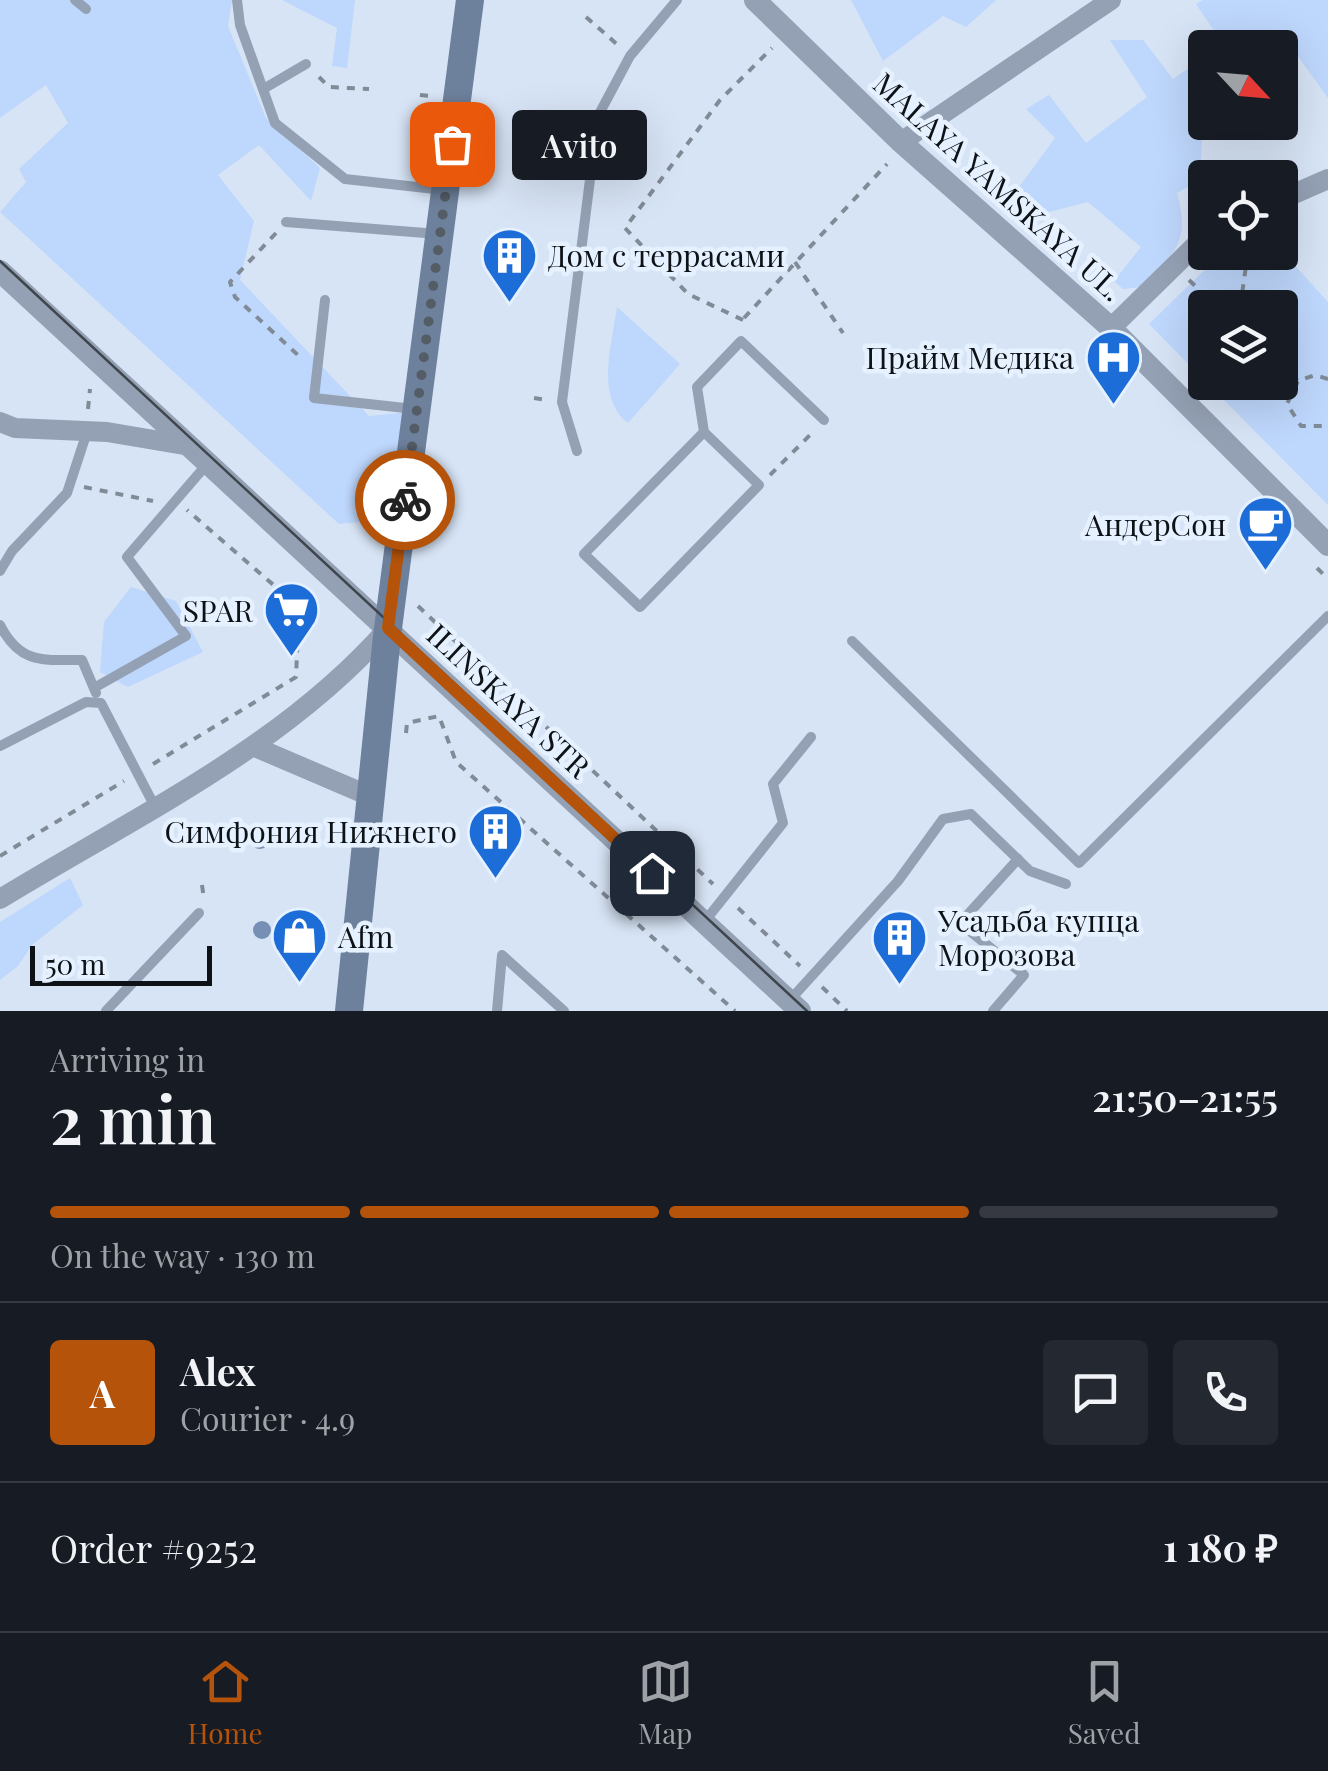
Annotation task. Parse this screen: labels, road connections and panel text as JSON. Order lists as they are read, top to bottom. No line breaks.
{"streets":{"street":["MALAYA YAMSKAYA UL.","ILINSKAYA STR"]},"places":{"other":["Avito"],"building":["Дом с террасами","Симфония Нижнего","Усадьба купца Морозова"],"hospital":["Прайм Медика"],"cafe":["АндерСон"],"supermarket":["SPAR"],"shop":["Afm"]},"scale_bar":"50 m","north":"bottom right","page":{"bubble":"Avito","scale":"50 m","heading":["2 min","Arriving in","21:50–21:55"],"panel":["Alex","Courier · 4.9","Order #9252","1 180 ₽"],"bar":"On the way · 130 m","round":"A","tabs":["Home","Map","Saved"]}}
